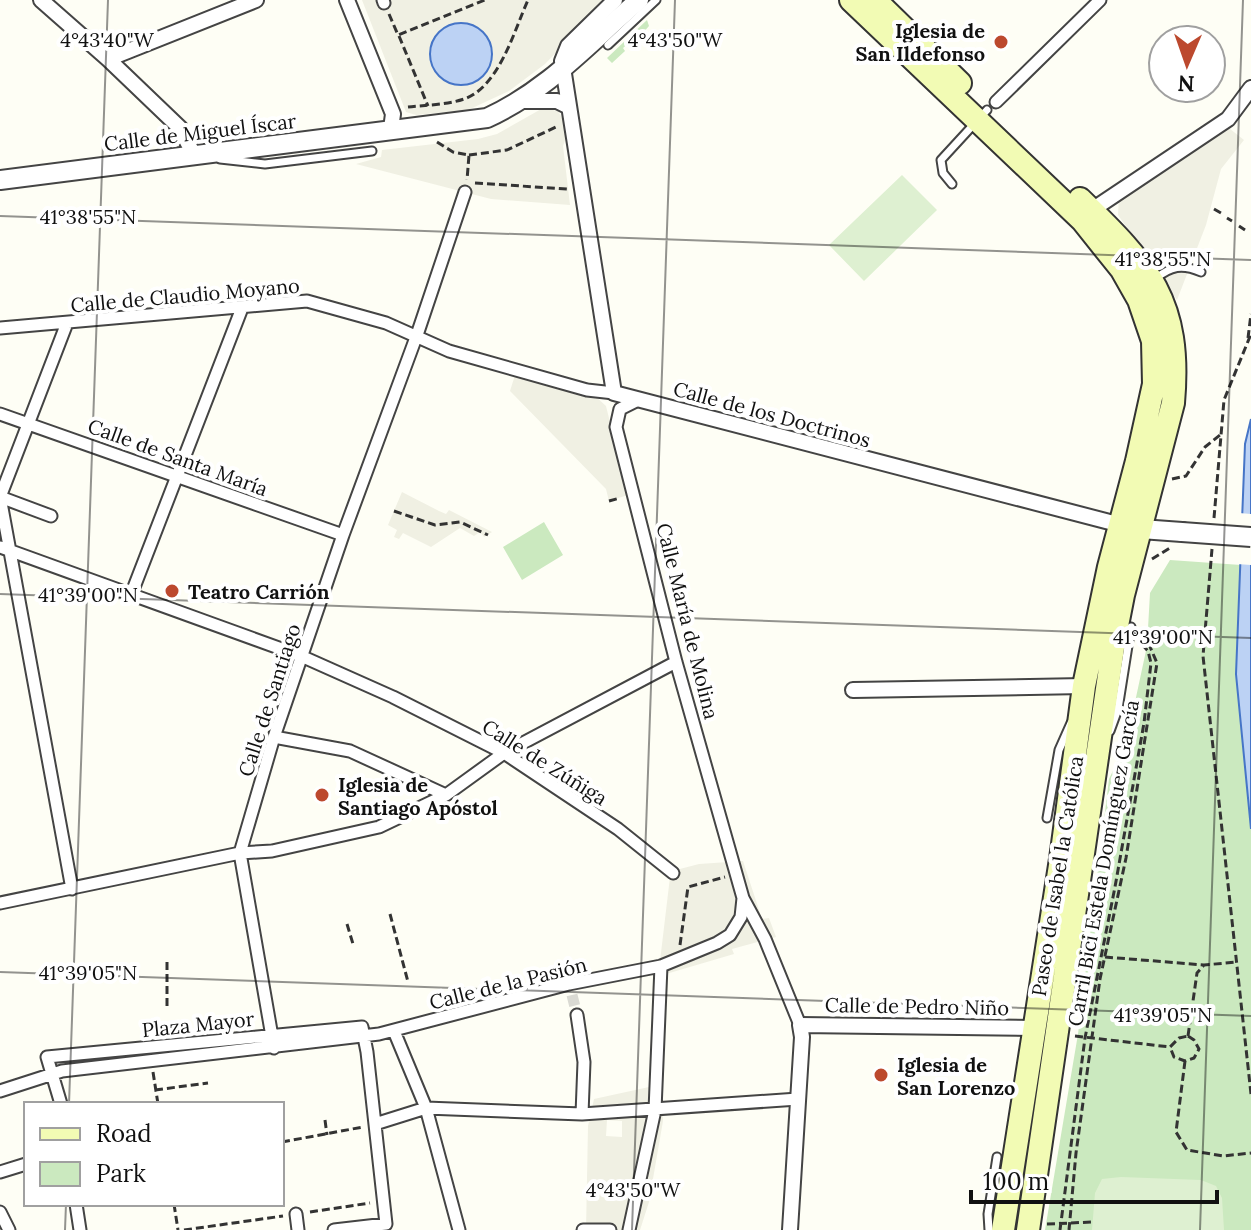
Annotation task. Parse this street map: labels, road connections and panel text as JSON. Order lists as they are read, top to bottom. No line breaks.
{"streets":{"main road":["Paseo de Isabel la Católica"],"street":["Calle de Miguel Íscar","Calle de Claudio Moyano","Calle de los Doctrinos","Calle de Santa María","Calle María de Molina","Calle de Santiago","Calle de Zúñiga","Calle de la Pasión","Calle de Pedro Niño","Plaza Mayor"],"path":["Carril Bici Estela Domínguez García"]},"crossings":[["Calle de Claudio Moyano","Calle de los Doctrinos"],["Calle de Claudio Moyano","Calle de Santiago"],["Calle de los Doctrinos","Calle María de Molina"],["Calle de los Doctrinos","Calle de Santiago"],["Calle de los Doctrinos","Paseo de Isabel la Católica"],["Calle de Santa María","Calle de Santiago"],["Calle María de Molina","Calle de la Pasión"],["Calle María de Molina","Calle de Pedro Niño"],["Calle de Santiago","Calle de Zúñiga"],["Calle de Santiago","Plaza Mayor"],["Paseo de Isabel la Católica","Calle de Pedro Niño"],["Calle de la Pasión","Plaza Mayor"]],"places":["Iglesia de San Ildefonso","Teatro Carrión","Iglesia de Santiago Apóstol","Iglesia de San Lorenzo"],"legend":["Road","Park"],"scale_bar":"100 m","north":"bottom","coordinates":["4°43'40\"W","4°43'50\"W","41°38'55\"N","41°39'00\"N","41°39'05\"N"]}
